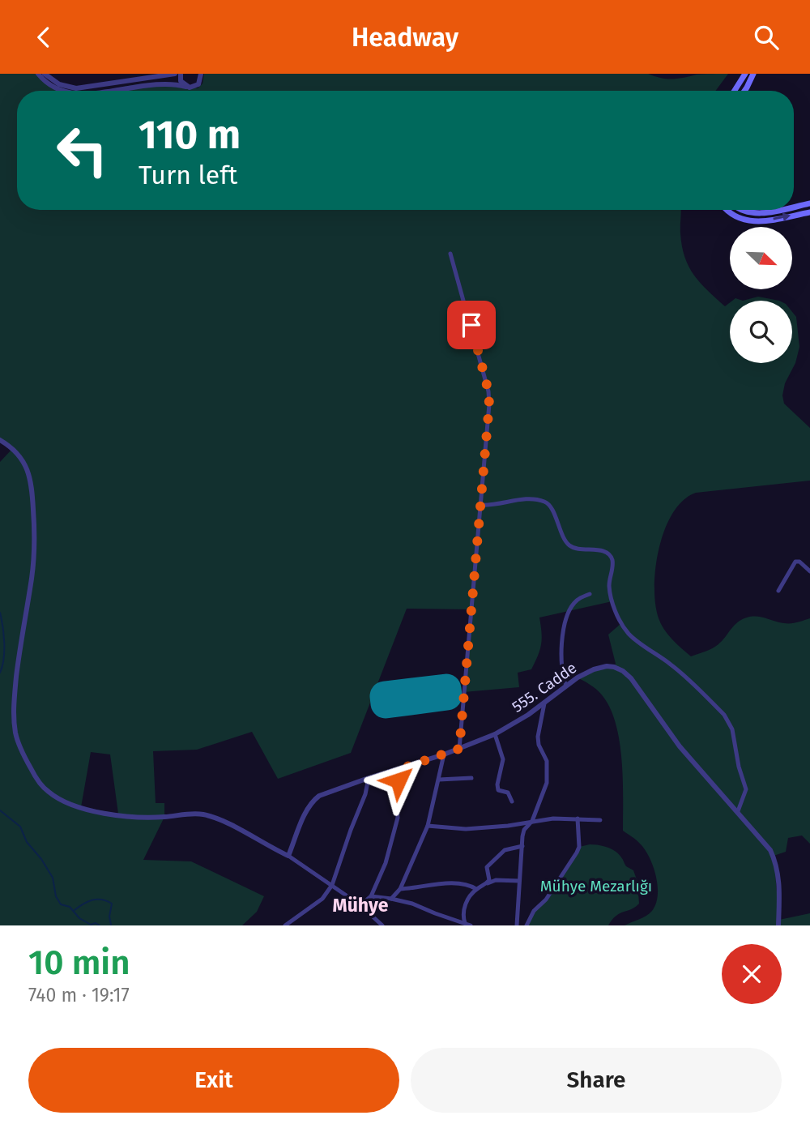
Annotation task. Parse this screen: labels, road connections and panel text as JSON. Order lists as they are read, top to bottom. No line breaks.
{"streets":{"street":["555. Cadde"]},"districts":["Mühye"],"parks":["Mühye Mezarlığı"],"north":"bottom right","page":{"header":"Headway","turn":["110 m","Turn left"],"heading":["10 min","740 m · 19:17"],"buttons":["Exit","Share"]}}
